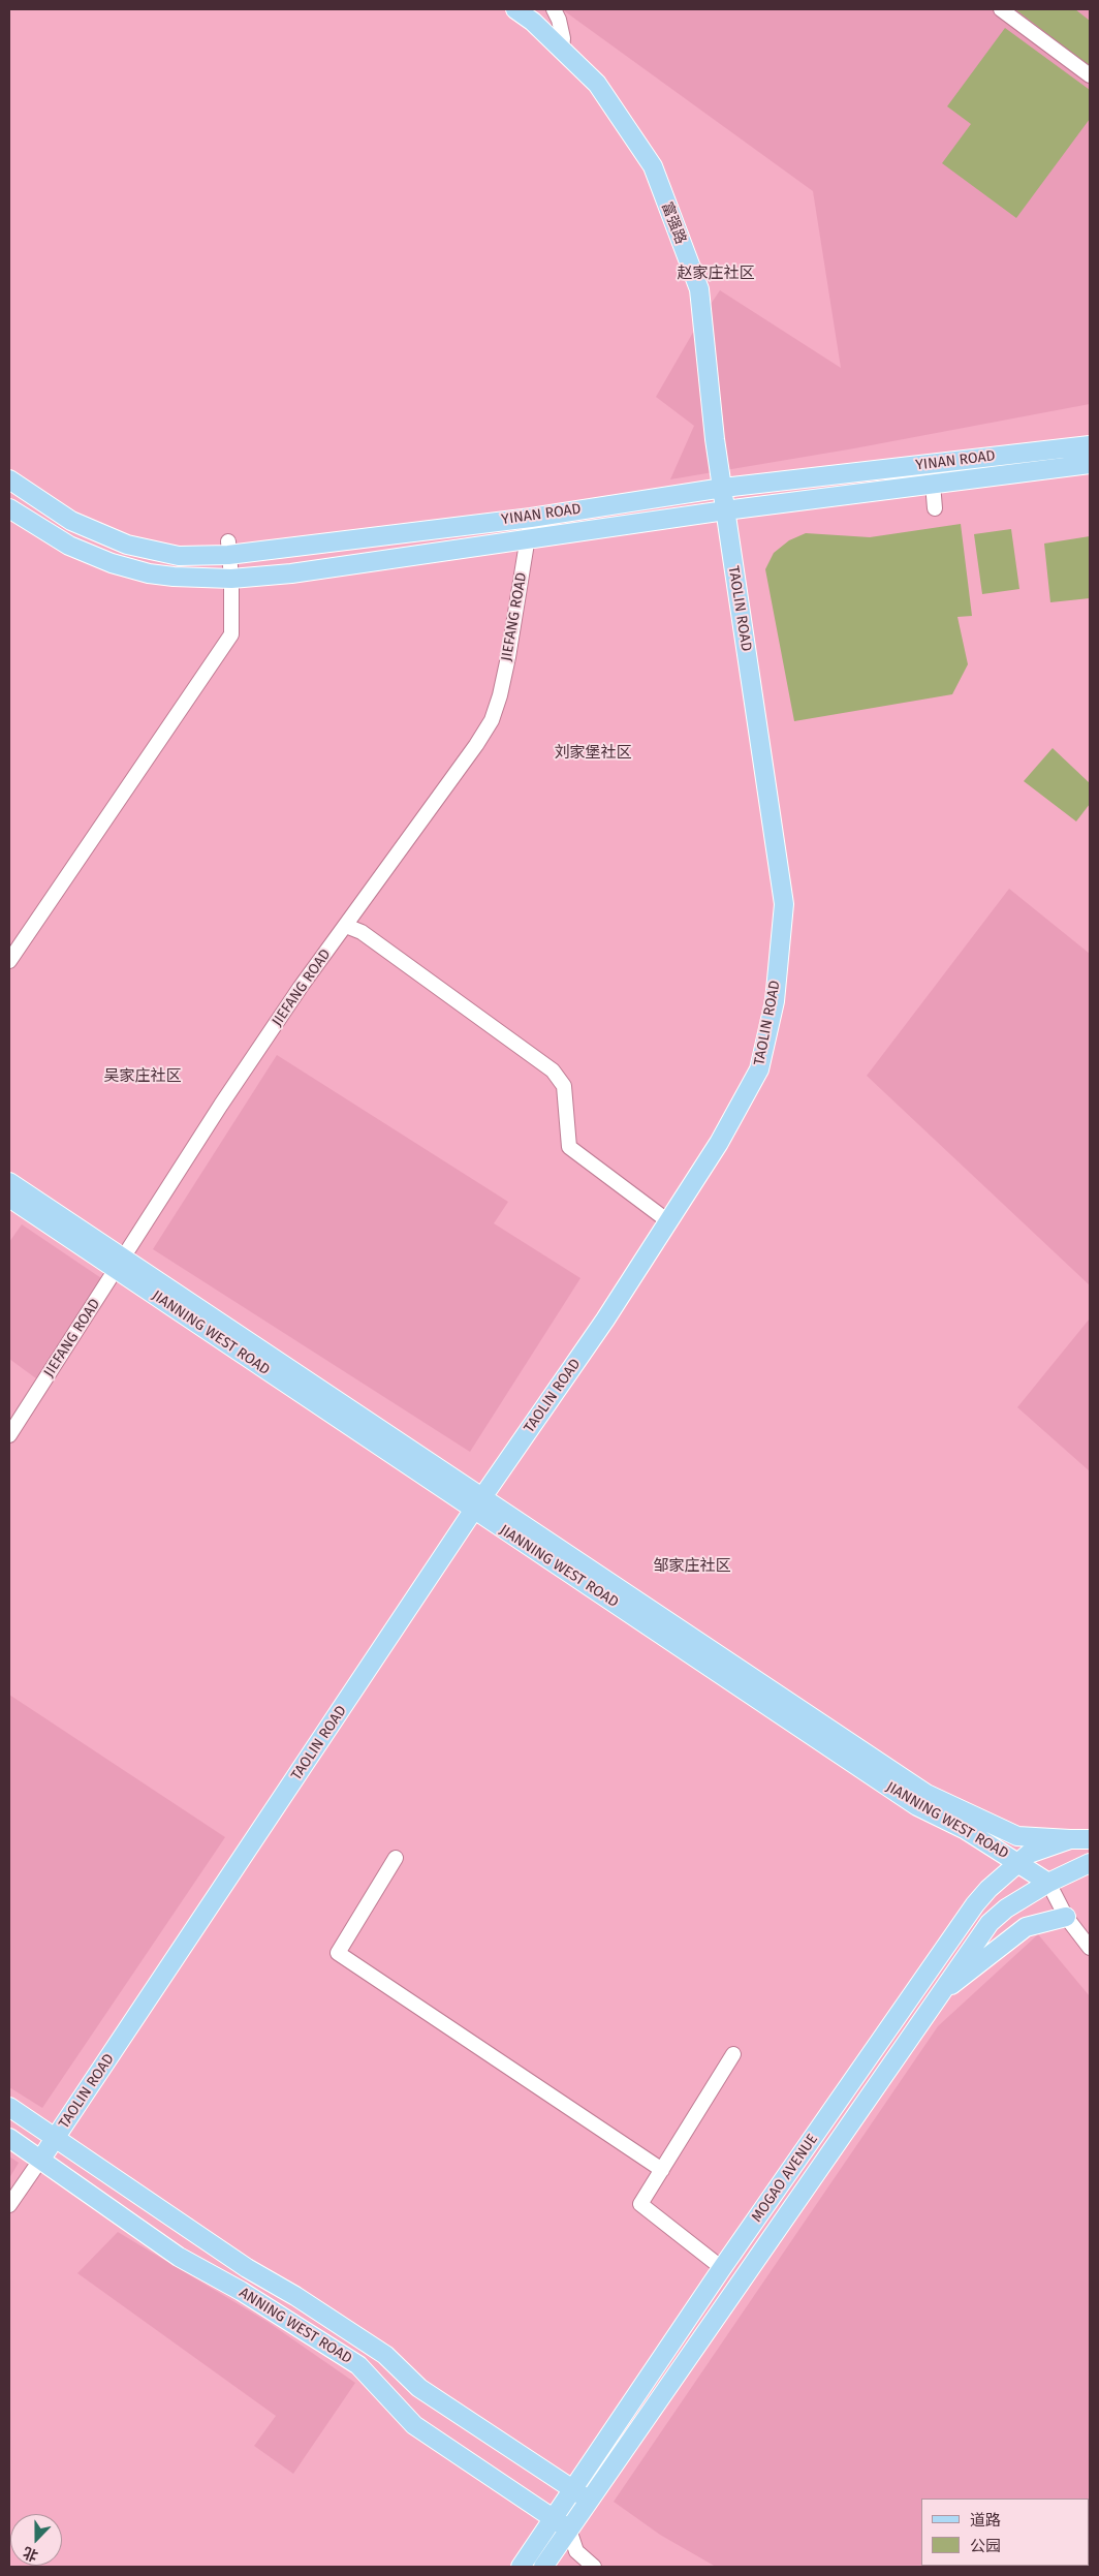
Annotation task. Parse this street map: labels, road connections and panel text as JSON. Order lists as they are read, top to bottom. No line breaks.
{"streets":{"main road":["富强路","YINAN ROAD","TAOLIN ROAD","JIANNING WEST ROAD","MOGAO AVENUE","ANNING WEST ROAD"],"street":["JIEFANG ROAD"]},"crossings":[["富强路","YINAN ROAD"],["富强路","TAOLIN ROAD"],["YINAN ROAD","TAOLIN ROAD"],["YINAN ROAD","JIEFANG ROAD"],["TAOLIN ROAD","JIANNING WEST ROAD"],["TAOLIN ROAD","ANNING WEST ROAD"],["JIEFANG ROAD","JIANNING WEST ROAD"],["JIANNING WEST ROAD","MOGAO AVENUE"],["MOGAO AVENUE","ANNING WEST ROAD"]],"districts":["赵家庄社区","刘家堡社区","吴家庄社区","邹家庄社区"],"legend":["道路","公园"],"north":"bottom"}
